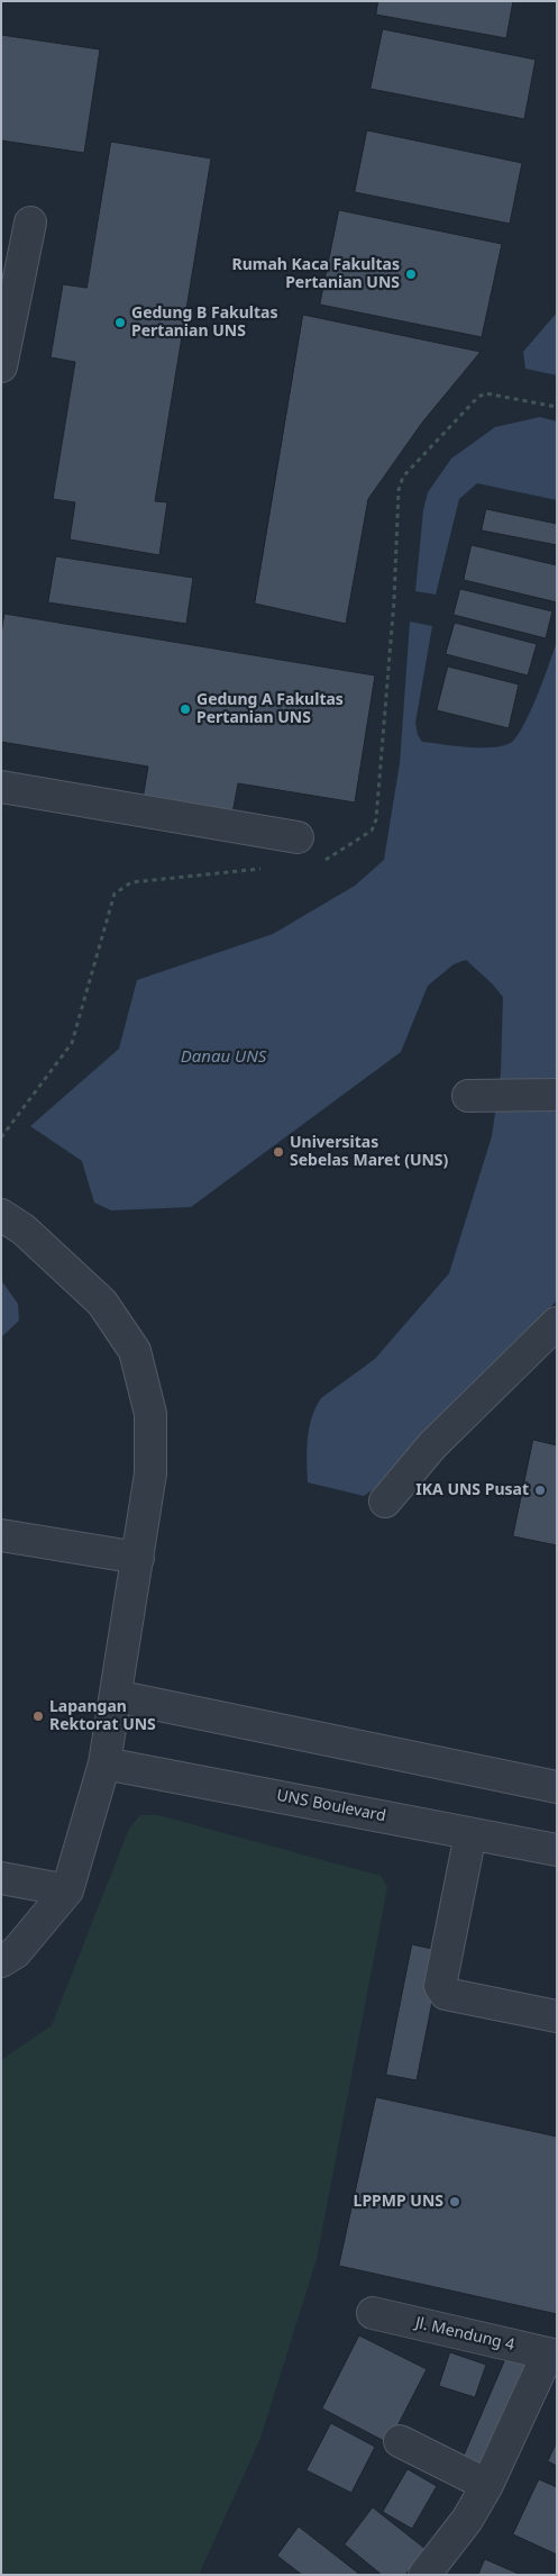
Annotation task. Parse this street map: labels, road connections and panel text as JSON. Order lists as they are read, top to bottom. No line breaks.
{"streets":{"street":["UNS Boulevard","Jl. Mendung 4"]},"water":["Danau UNS"],"places":["Rumah Kaca Fakultas Pertanian UNS","Gedung B Fakultas Pertanian UNS","Gedung A Fakultas Pertanian UNS","Universitas Sebelas Maret (UNS)","IKA UNS Pusat","Lapangan Rektorat UNS","LPPMP UNS"]}
